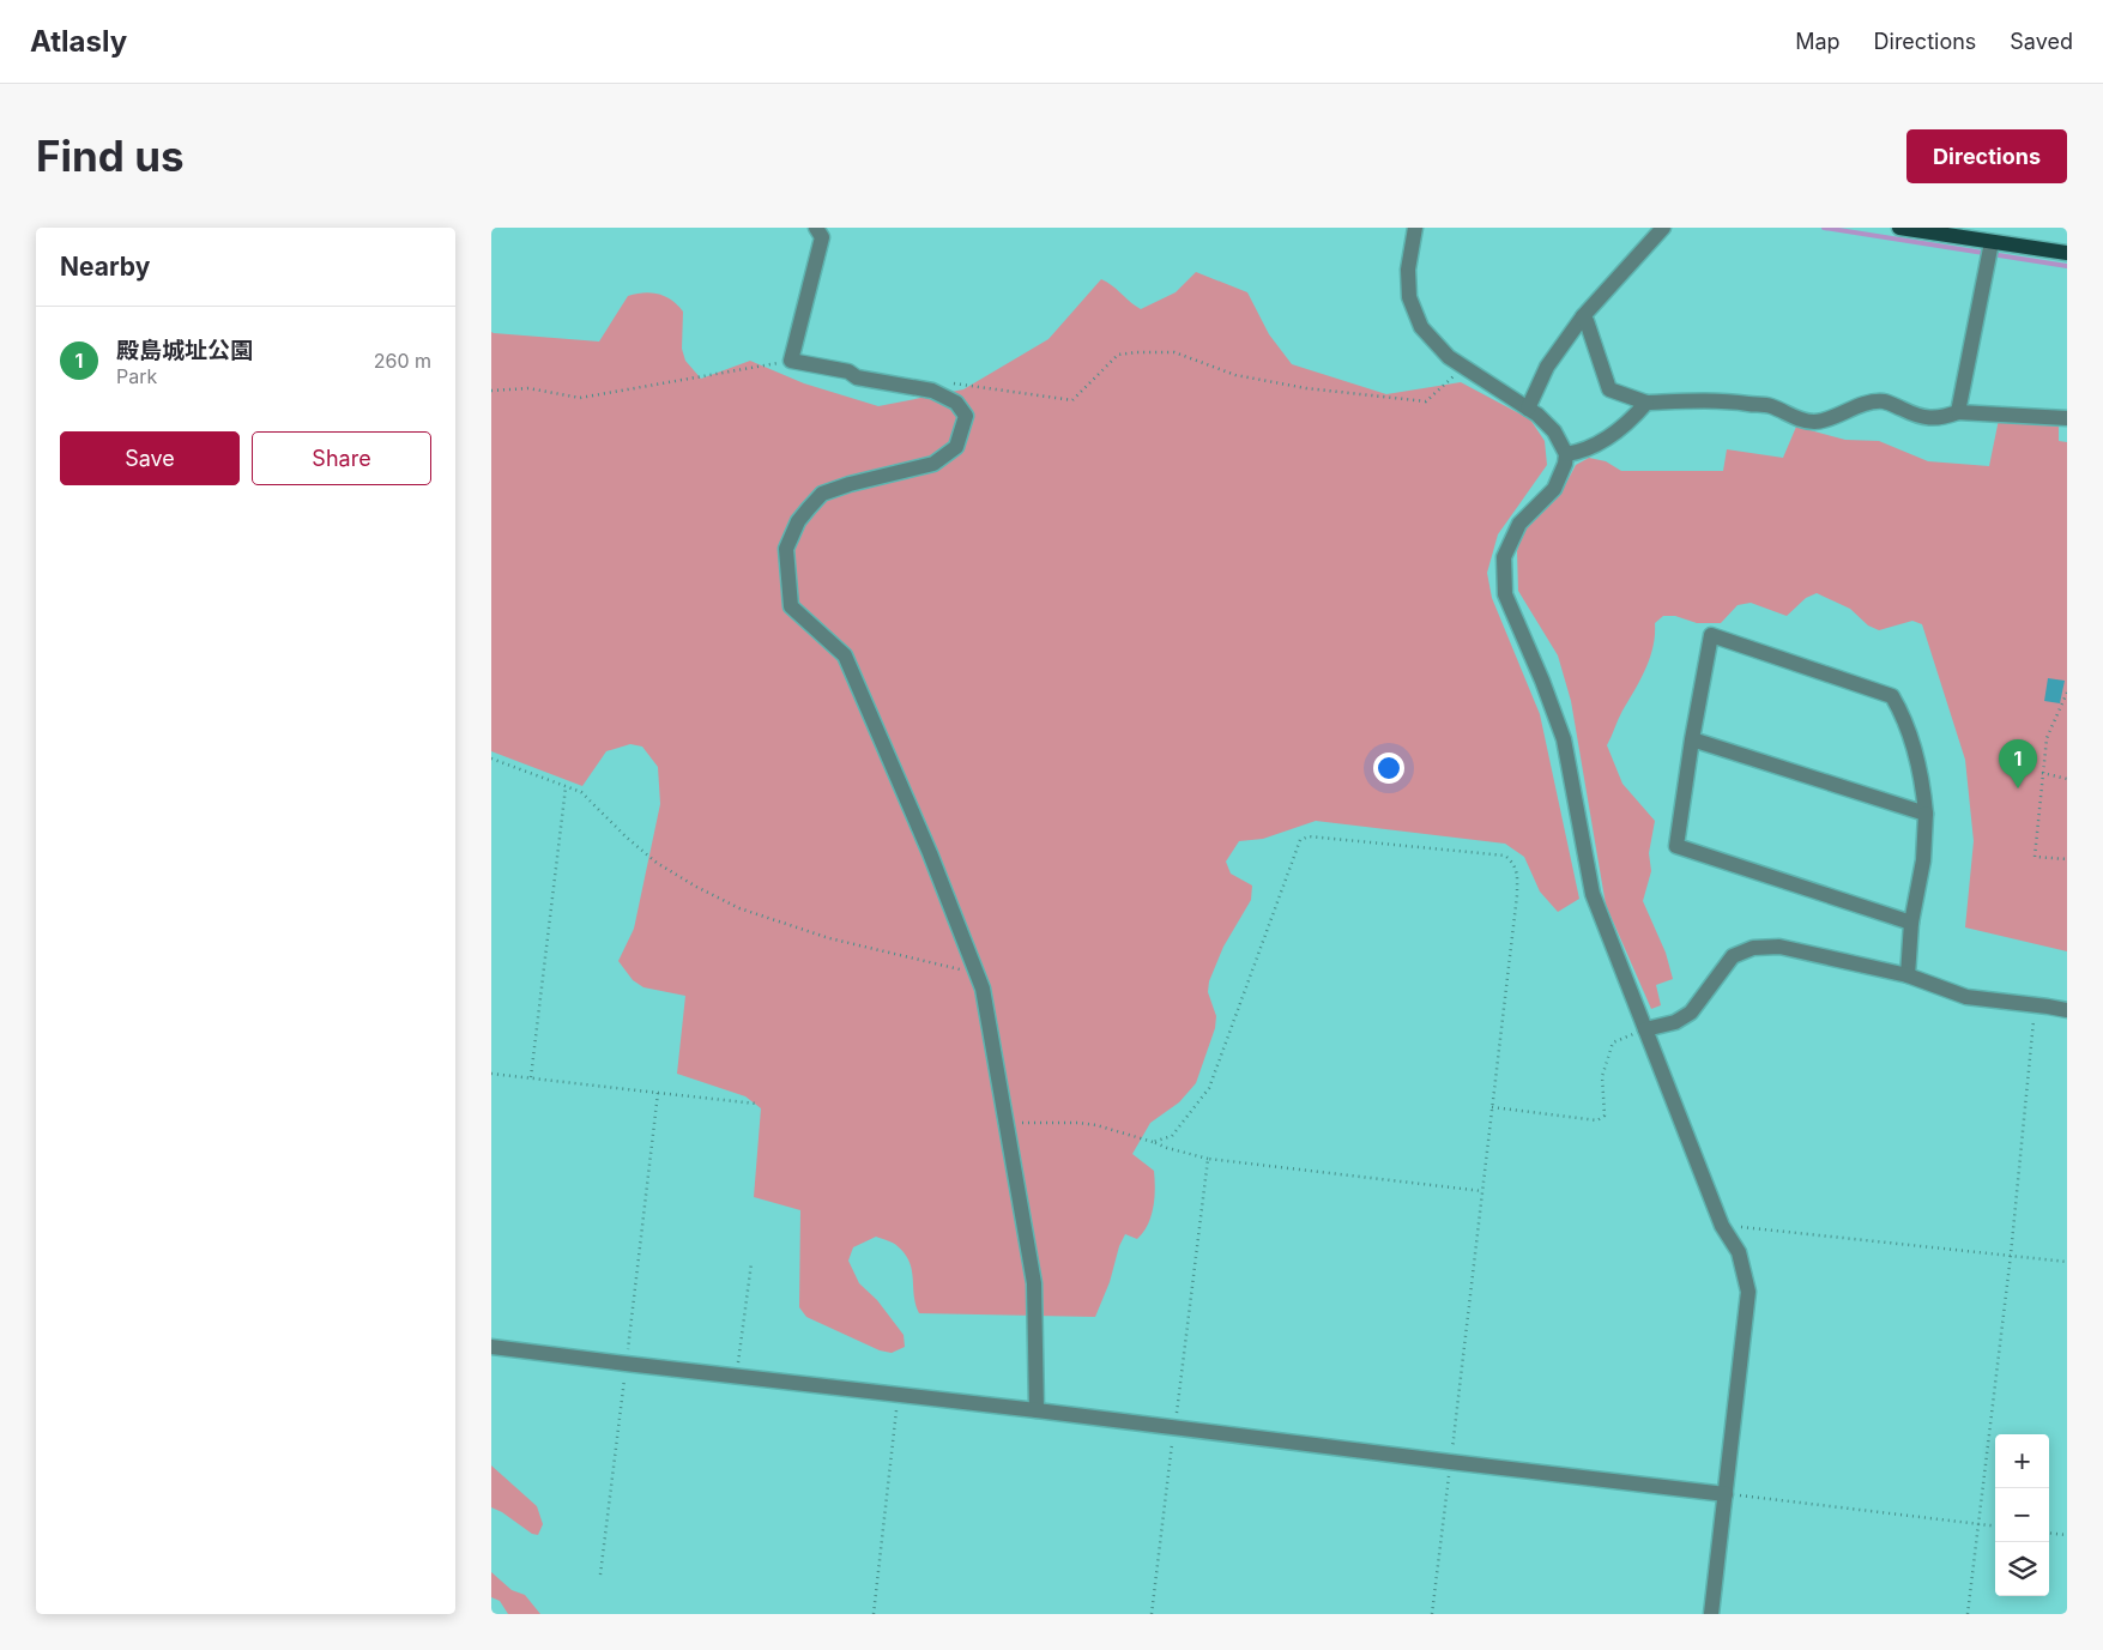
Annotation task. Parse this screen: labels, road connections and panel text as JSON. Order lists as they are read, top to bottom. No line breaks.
{"page":{"header":"Atlasly","nav":["Map","Directions","Saved"],"buttons":["Directions",["Save","Share"]],"title":"Find us","heading":"Nearby","list":[{"mark":"1","name":"殿島城址公園","note":"Park","value":"260 m"}],"pins":"1","map_buttons":["+","−"]}}
